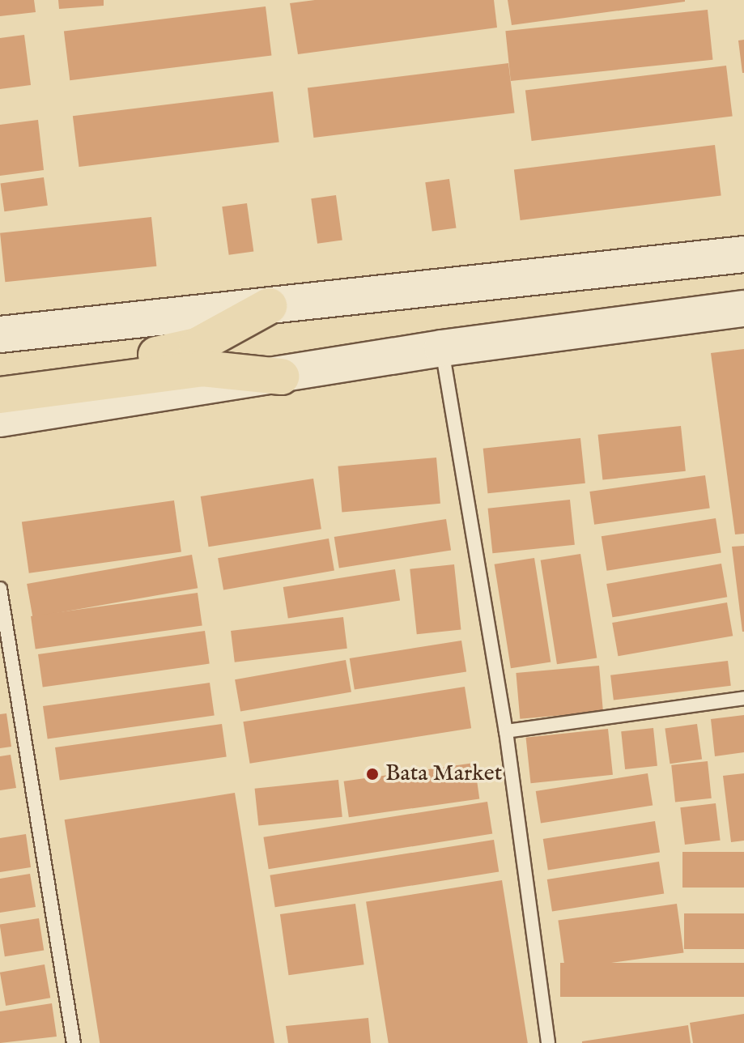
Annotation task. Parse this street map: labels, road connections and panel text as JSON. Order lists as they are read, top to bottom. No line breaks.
{"places":["Bata Market"]}
